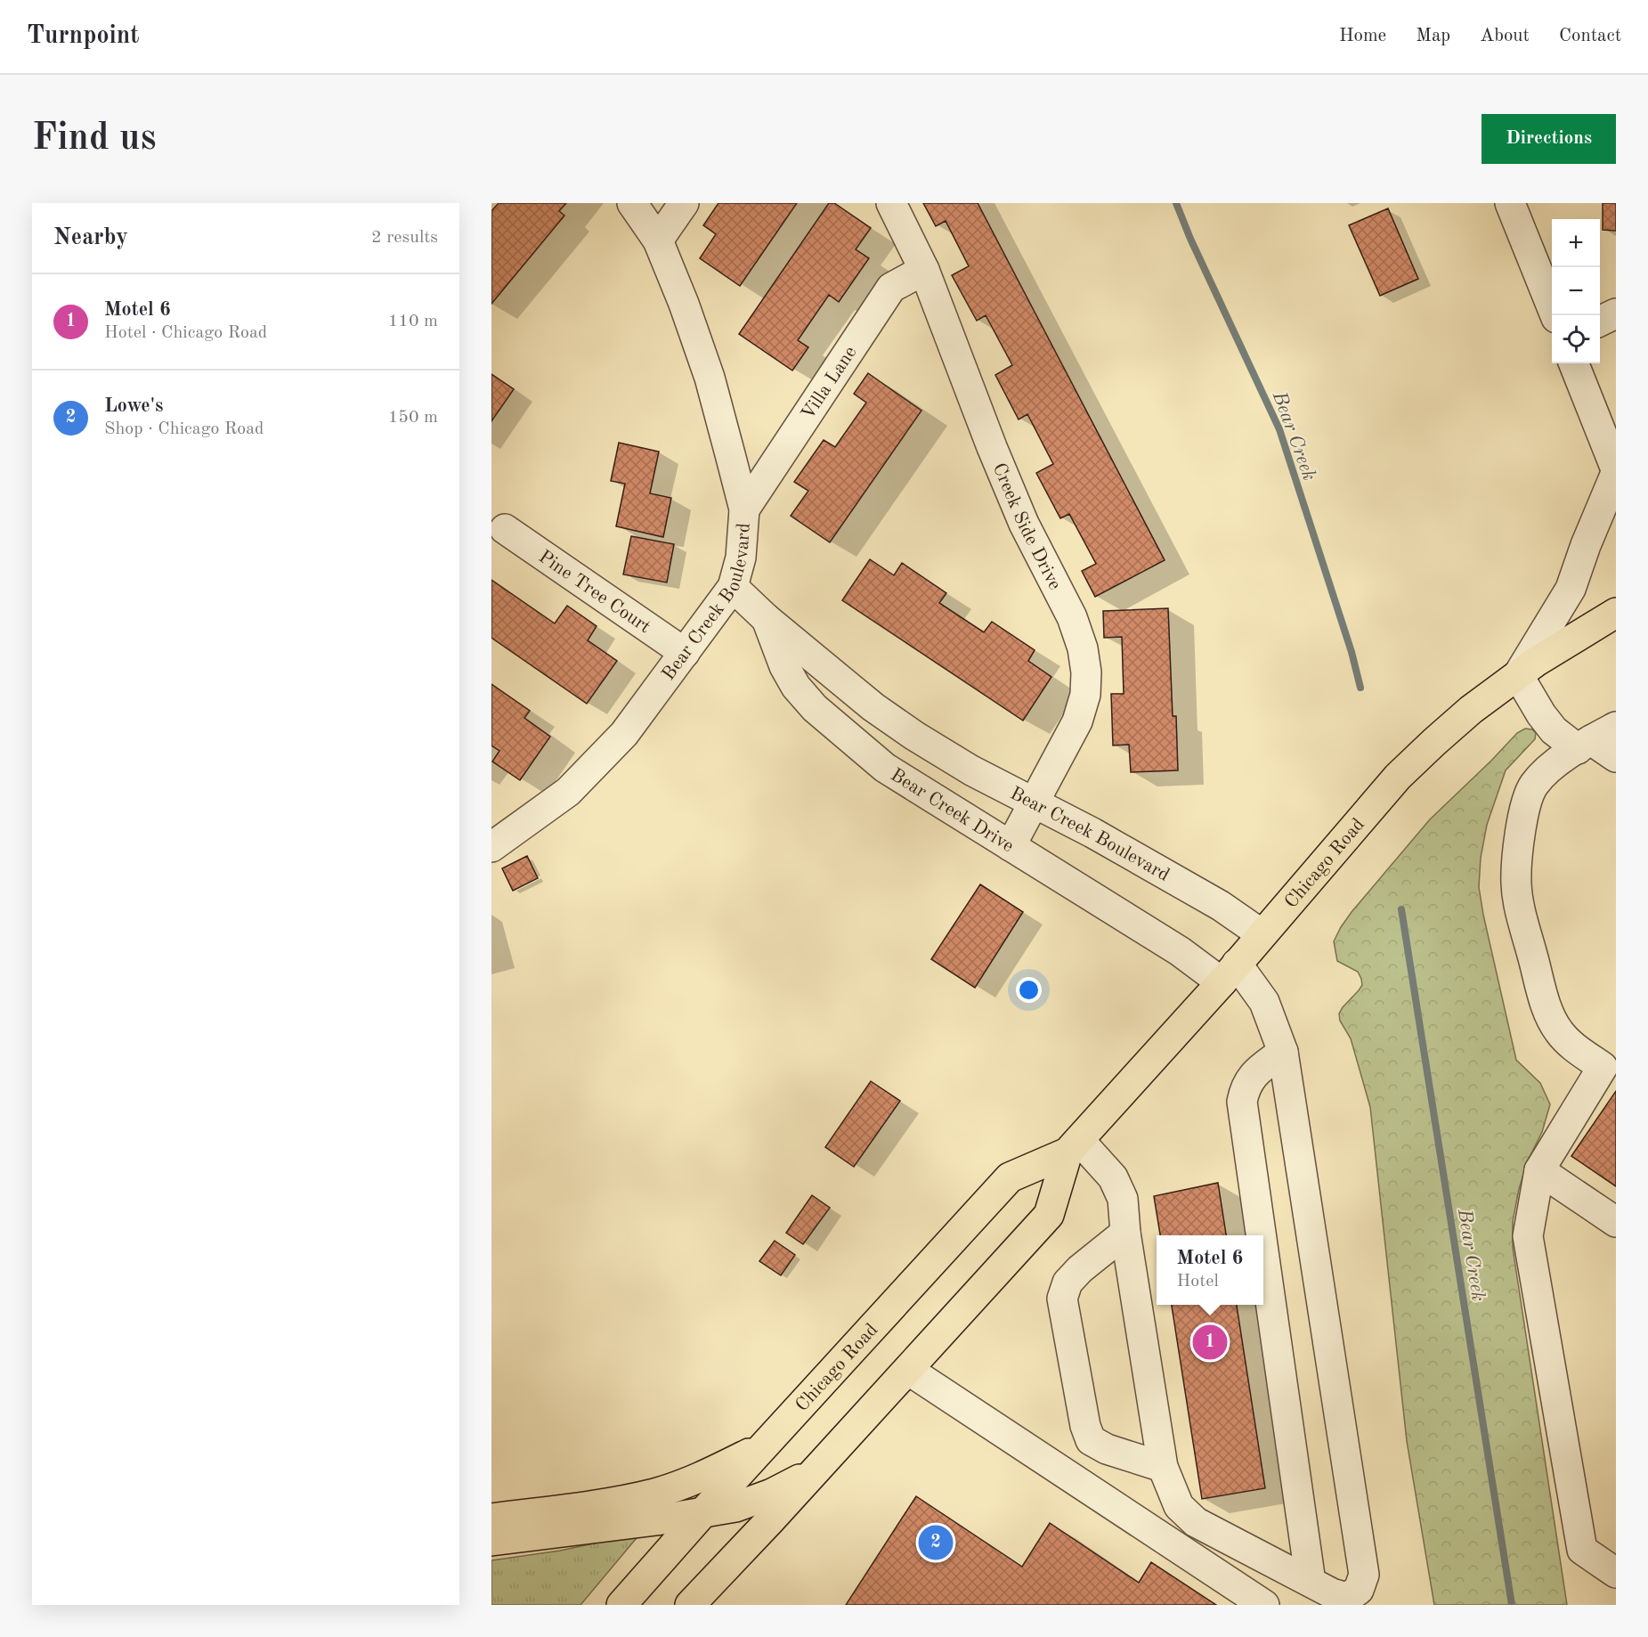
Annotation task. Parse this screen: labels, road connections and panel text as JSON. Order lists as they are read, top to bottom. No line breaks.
{"streets":{"main road":["Chicago Road"],"street":["Villa Lane","Creek Side Drive","Pine Tree Court","Bear Creek Boulevard","Bear Creek Drive"]},"crossings":[["Villa Lane","Creek Side Drive"],["Villa Lane","Bear Creek Boulevard"],["Creek Side Drive","Bear Creek Boulevard"],["Creek Side Drive","Bear Creek Drive"],["Pine Tree Court","Bear Creek Boulevard"],["Bear Creek Boulevard","Bear Creek Drive"],["Bear Creek Boulevard","Chicago Road"],["Bear Creek Drive","Chicago Road"]],"water":["Bear Creek"],"page":{"header":"Turnpoint","nav":["Home","Map","About","Contact"],"buttons":"Directions","title":"Find us","heading":["Nearby","2 results"],"map_buttons":["+","−"],"list":[{"mark":"1","name":"Motel 6","note":"Hotel · Chicago Road","value":"110 m"},{"mark":"2","name":"Lowe's","note":"Shop · Chicago Road","value":"150 m"}],"popup":["Motel 6","Hotel"],"pins":["1","2"]}}
